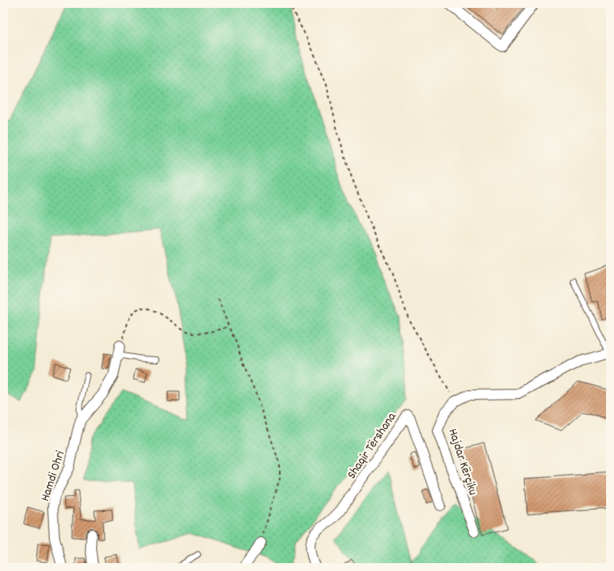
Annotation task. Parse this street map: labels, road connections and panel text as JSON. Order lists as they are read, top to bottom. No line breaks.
{"streets":{"street":["Shaqir Tërshana","Hajdar Kërçiku","Hamdi Ohri"]}}
